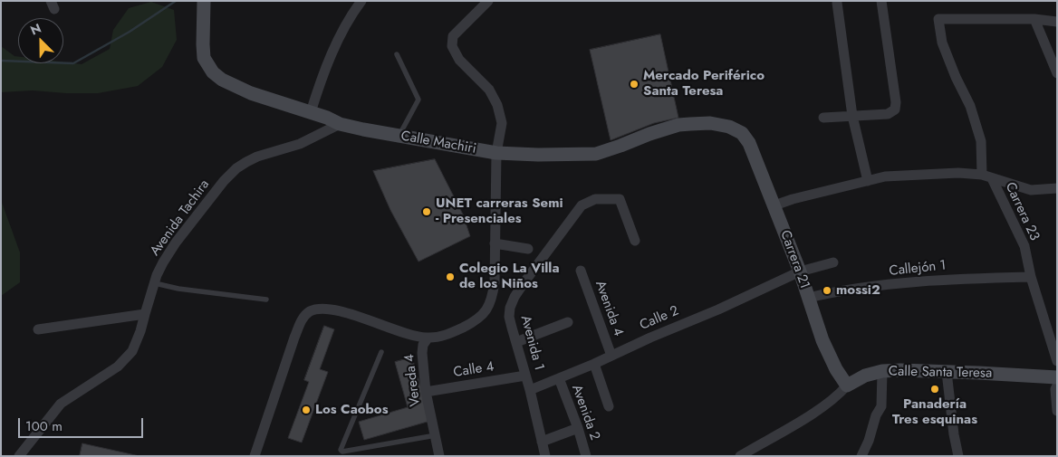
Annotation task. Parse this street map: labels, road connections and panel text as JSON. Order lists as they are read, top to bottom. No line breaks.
{"streets":{"street":["Calle Machiri","Carrera 23","Avenida Tachira","Carrera 21","Callejón 1","Avenida 4","Calle 2","Avenida 1","Calle 4","Calle Santa Teresa","Vereda 4","Avenida 2"]},"crossings":[["Calle Machiri","Avenida Tachira"],["Calle Machiri","Carrera 21"],["Calle Machiri","Vereda 4"],["Carrera 23","Callejón 1"],["Carrera 21","Callejón 1"],["Carrera 21","Calle 2"],["Carrera 21","Calle Santa Teresa"],["Avenida 4","Calle 2"],["Calle 2","Avenida 1"],["Calle 2","Avenida 2"],["Avenida 1","Calle 4"],["Calle 4","Vereda 4"]],"places":["Mercado Periférico Santa Teresa","UNET carreras Semi - Presenciales","Colegio La Villa de los Niños","mossi2","Panadería Tres esquinas","Los Caobos"],"scale_bar":"100 m","north":"top left"}
